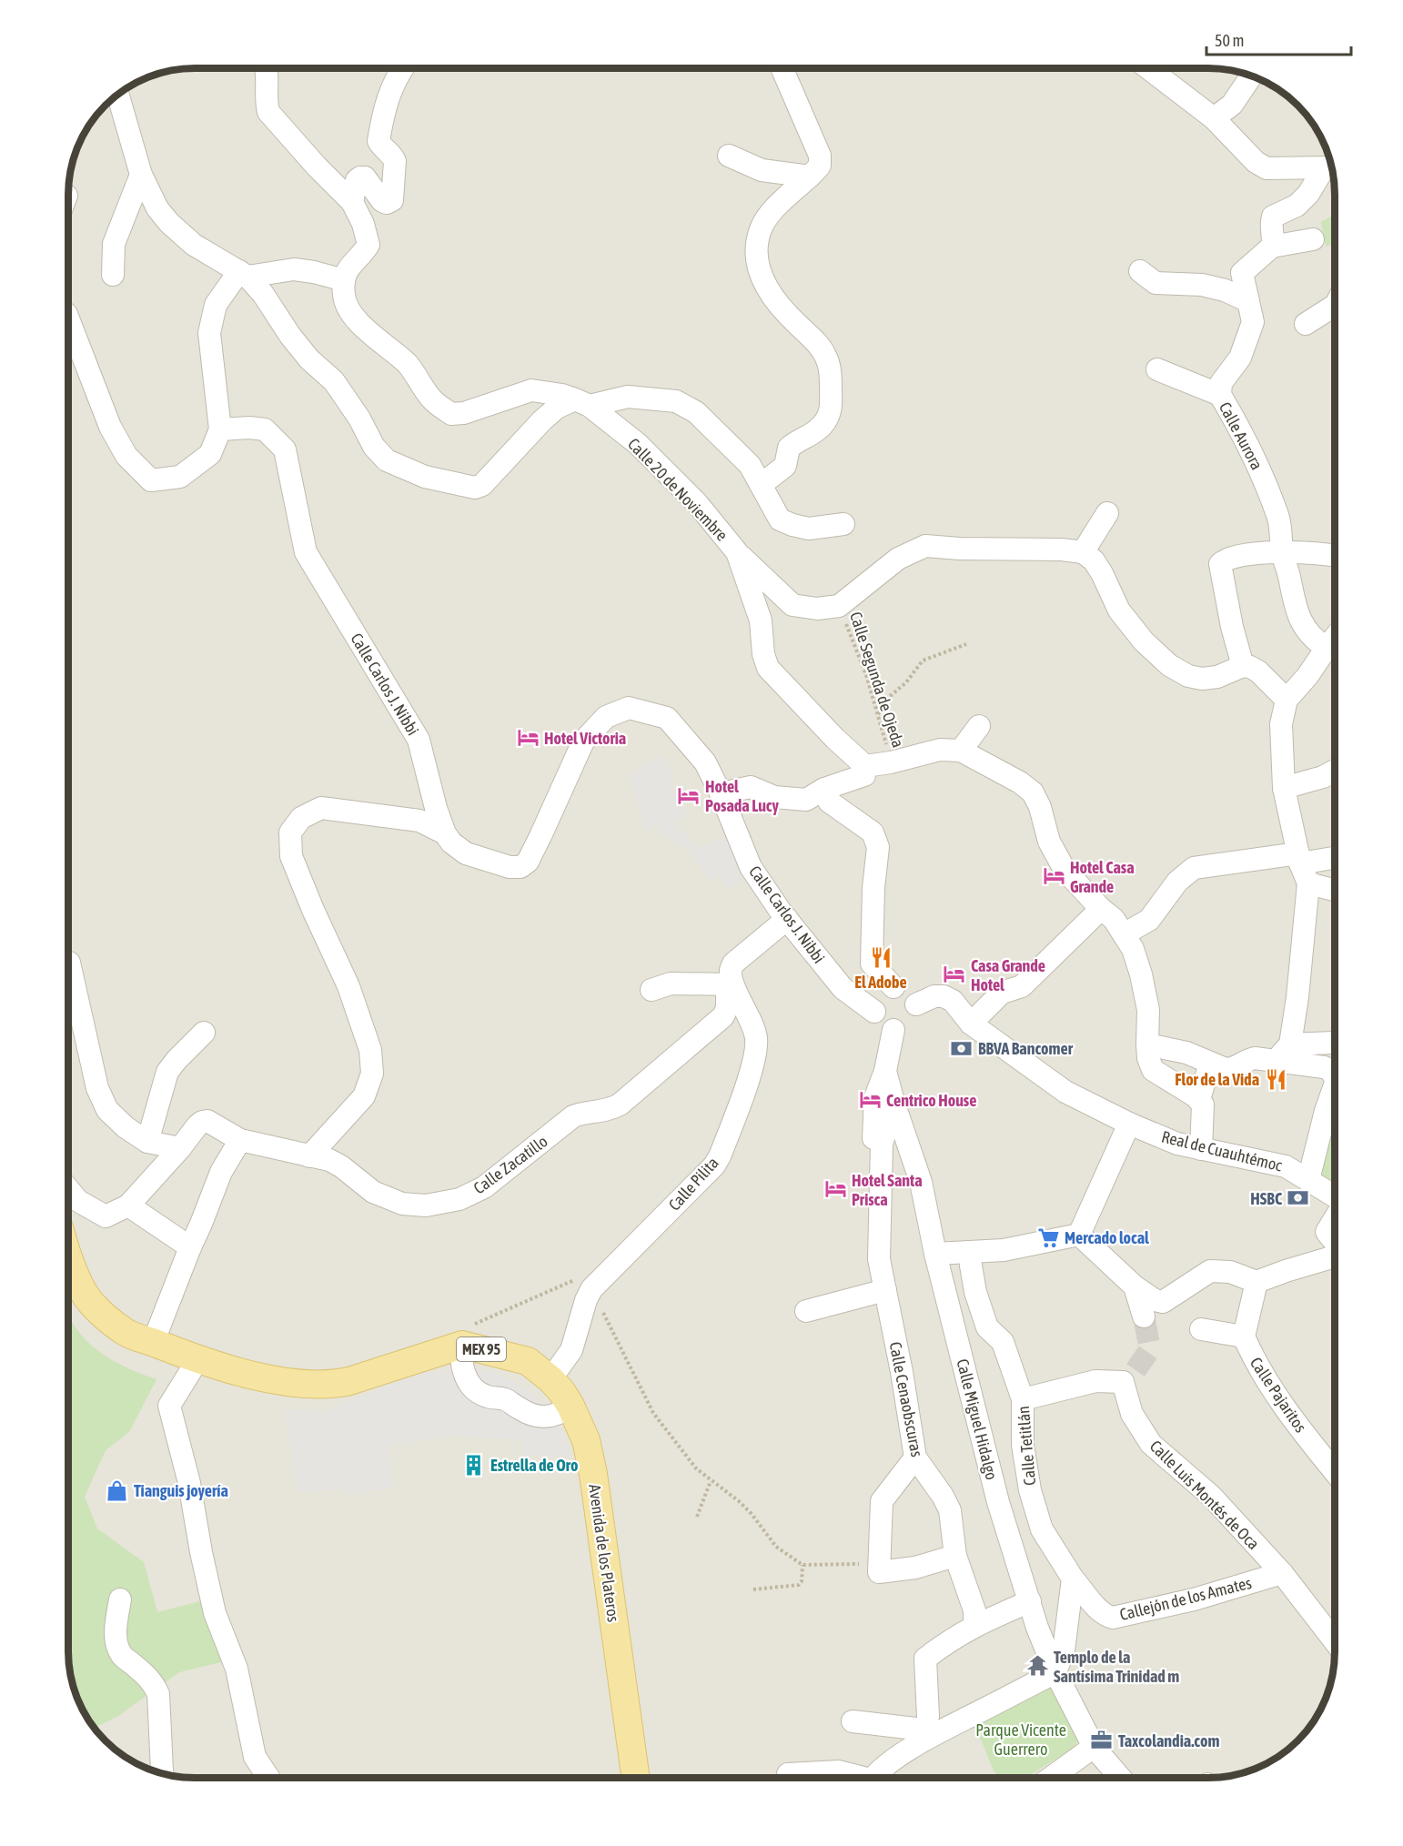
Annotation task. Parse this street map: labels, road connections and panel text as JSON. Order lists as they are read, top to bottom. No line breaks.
{"streets":{"main road":["MEX 95","Avenida de los Plateros"],"street":["Calle Aurora","Calle 20 de Noviembre","Calle Carlos J. Nibbi","Real de Cuauhtémoc","Calle Zacatillo","Calle Pilita","Calle Pajaritos","Calle Cenaobscuras","Calle Miguel Hidalgo","Calle Tetitlán","Calle Luis Montés de Oca","Callejón de los Amates"],"path":["Calle Segunda de Ojeda"]},"crossings":[["Calle Carlos J. Nibbi","Real de Cuauhtémoc"],["Calle Carlos J. Nibbi","Calle Miguel Hidalgo"],["Real de Cuauhtémoc","Calle Miguel Hidalgo"],["Calle Zacatillo","Calle Pilita"],["Calle Pilita","Avenida de los Plateros"],["MEX 95","Avenida de los Plateros"],["Calle Cenaobscuras","Calle Miguel Hidalgo"],["Calle Tetitlán","Calle Luis Montés de Oca"],["Calle Tetitlán","Callejón de los Amates"],["Calle Luis Montés de Oca","Callejón de los Amates"]],"parks":["Parque Vicente Guerrero"],"places":{"hotel":["Hotel Victoria","Hotel Posada Lucy","Hotel Casa Grande","Casa Grande Hotel","Centrico House","Hotel Santa Prisca"],"restaurant":["El Adobe","Flor de la Vida"],"bank":["BBVA Bancomer","HSBC"],"supermarket":["Mercado local"],"building":["Estrella de Oro"],"shop":["Tianguis joyería"],"temple":["Templo de la Santísima Trinidad m"],"office":["Taxcolandia.com"]},"scale_bar":"50 m"}
